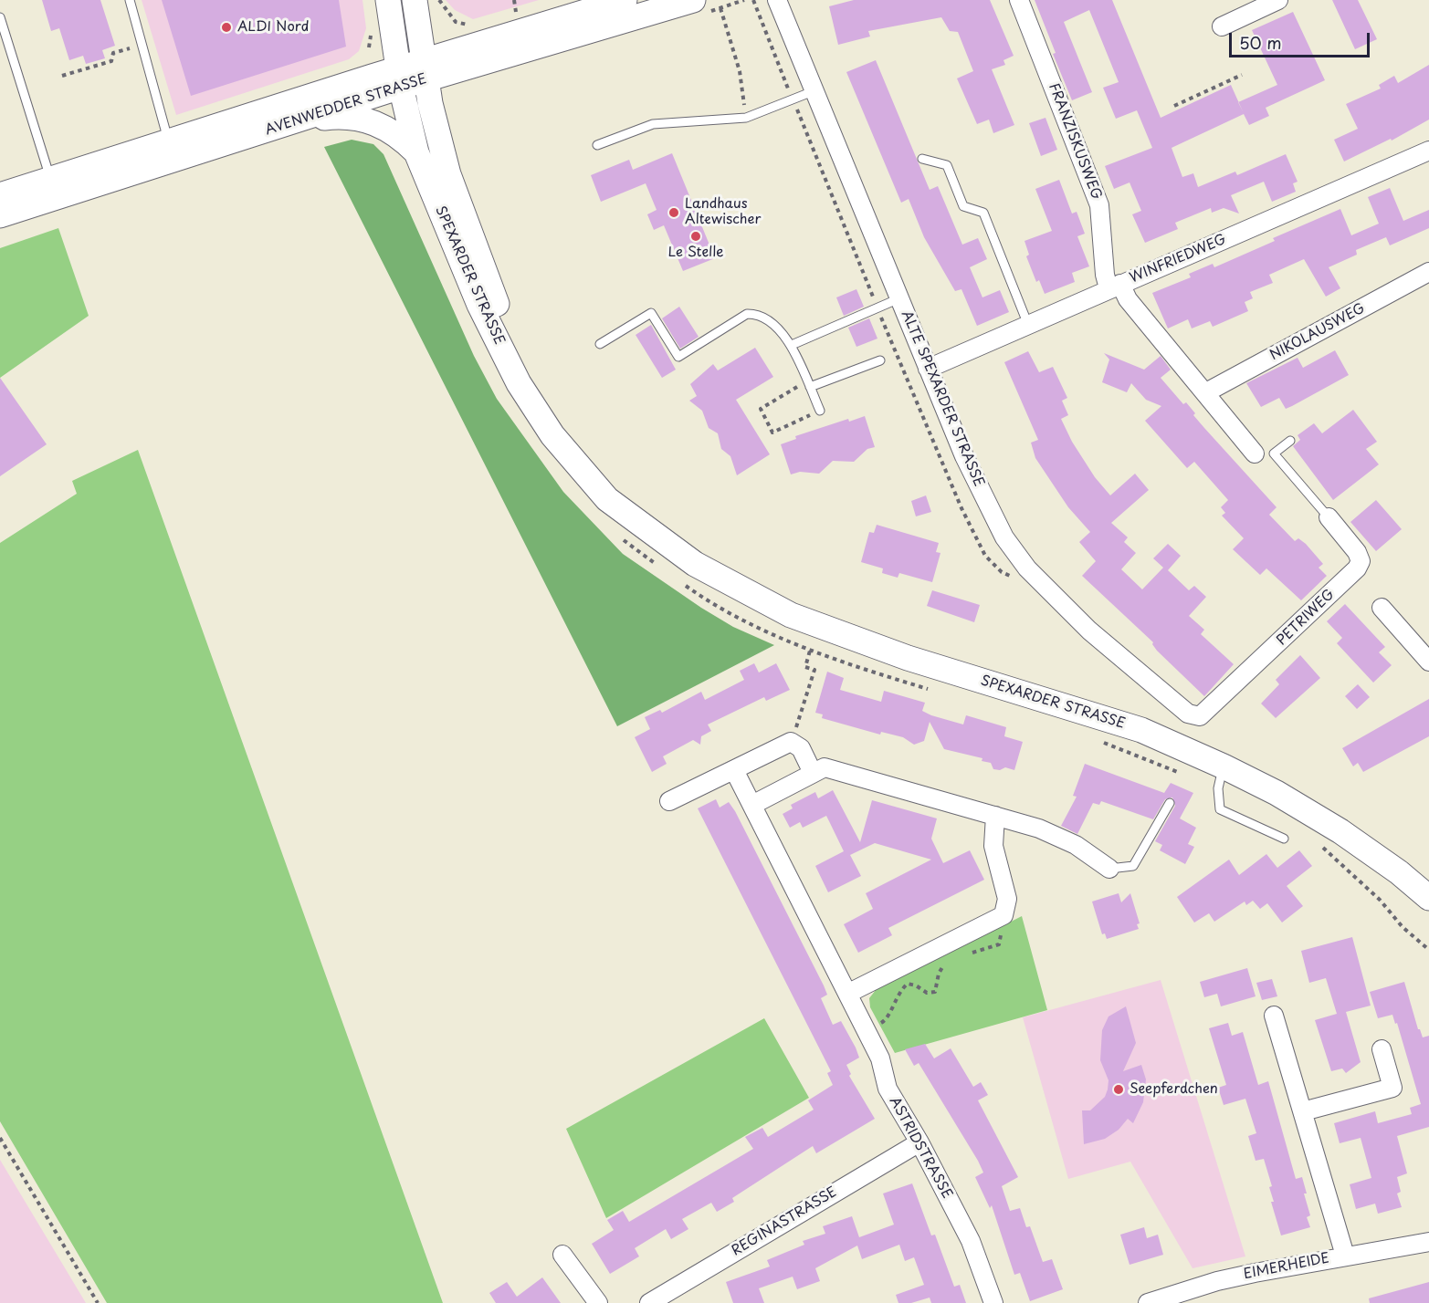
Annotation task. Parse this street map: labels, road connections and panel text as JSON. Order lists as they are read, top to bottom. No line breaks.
{"streets":{"main road":["AVENWEDDER STRASSE","SPEXARDER STRASSE"],"street":["FRANZISKUSWEG","WINFRIEDWEG","NIKOLAUSWEG","ALTE SPEXARDER STRASSE","PETRIWEG","ASTRIDSTRASSE","REGINASTRASSE","EIMERHEIDE"]},"crossings":[["AVENWEDDER STRASSE","SPEXARDER STRASSE"],["FRANZISKUSWEG","WINFRIEDWEG"],["WINFRIEDWEG","ALTE SPEXARDER STRASSE"],["ALTE SPEXARDER STRASSE","PETRIWEG"],["ASTRIDSTRASSE","REGINASTRASSE"]],"places":["ALDI Nord","Landhaus Altewischer","Le Stelle","Seepferdchen"],"scale_bar":"50 m"}
